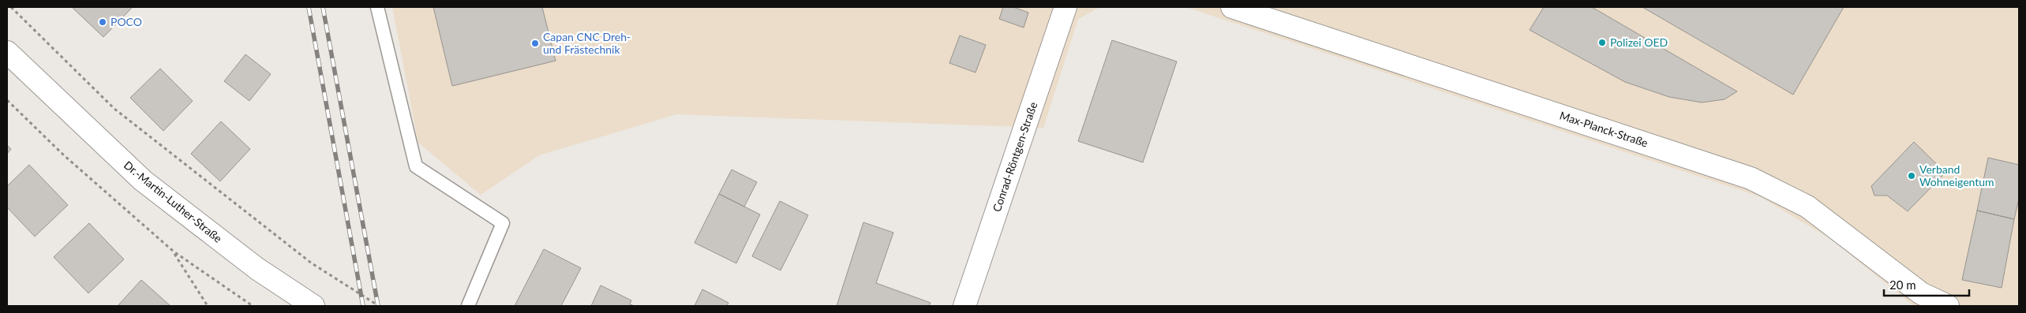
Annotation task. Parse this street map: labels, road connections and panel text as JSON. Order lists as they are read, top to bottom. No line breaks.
{"streets":{"street":["Max-Planck-Straße","Conrad-Röntgen-Straße","Dr.-Martin-Luther-Straße"]},"places":["POCO","Polizei OED","Capan CNC Dreh- und Frästechnik","Verband Wohneigentum"],"scale_bar":"20 m"}
